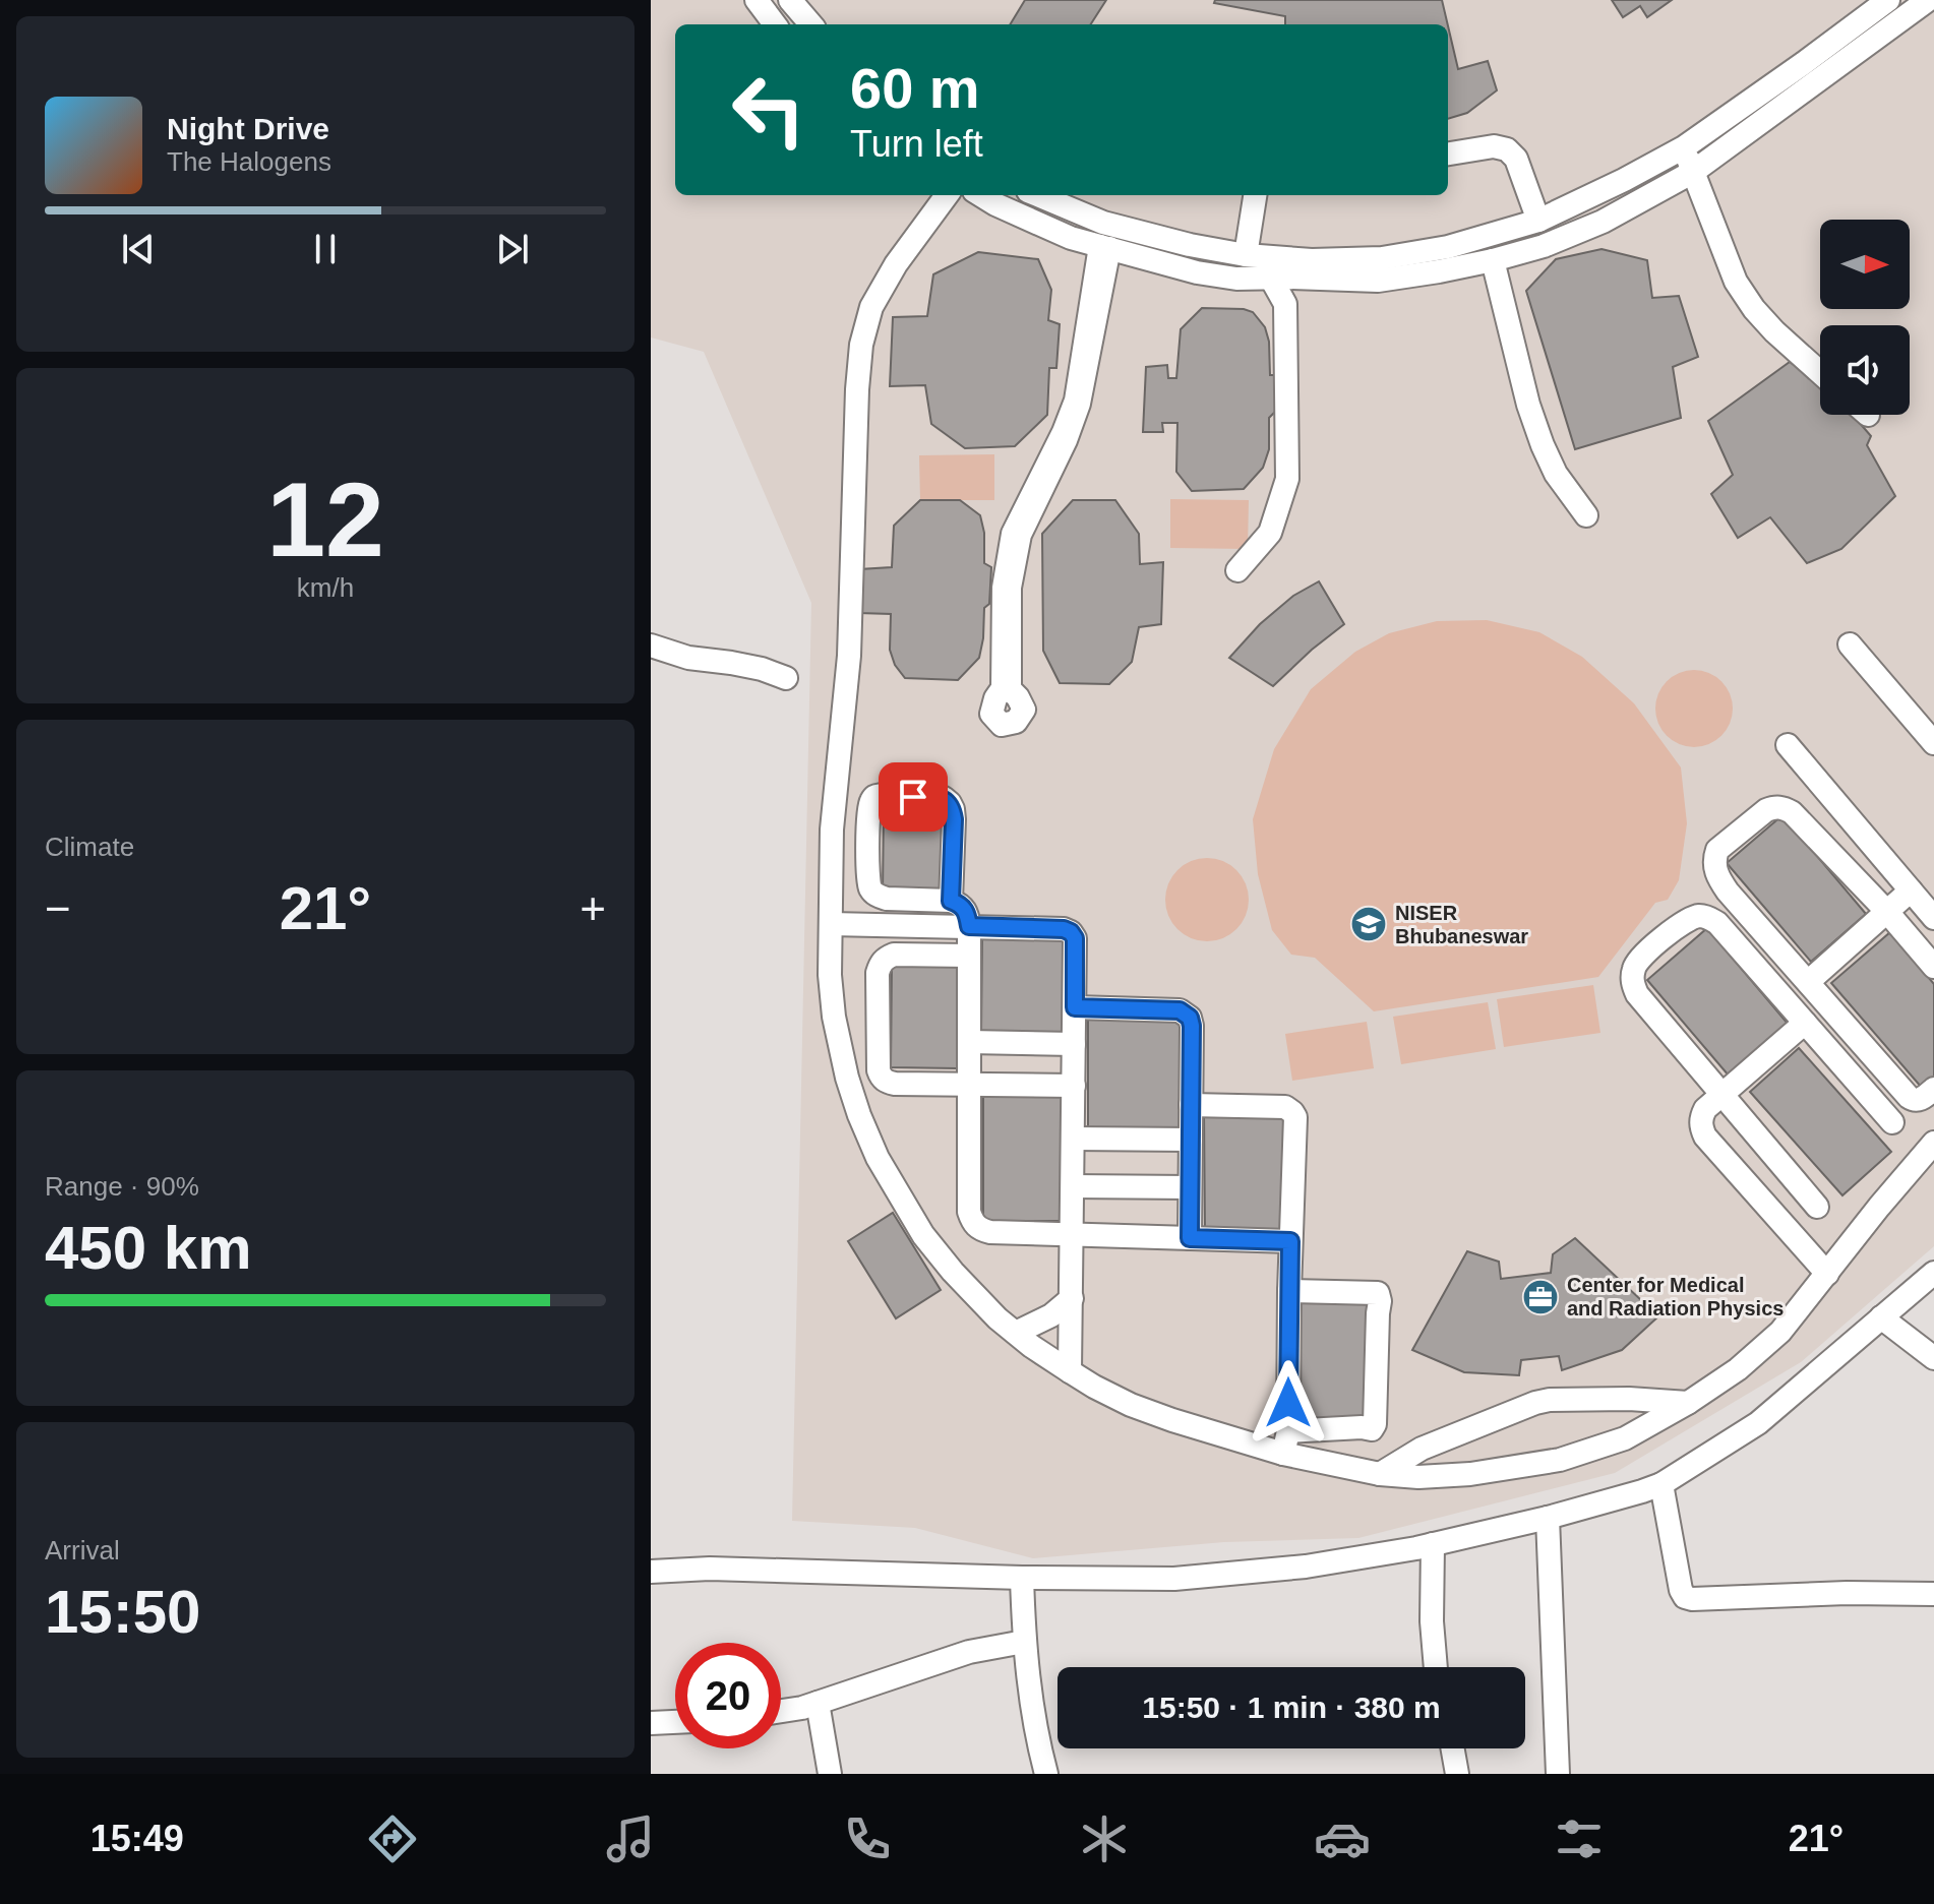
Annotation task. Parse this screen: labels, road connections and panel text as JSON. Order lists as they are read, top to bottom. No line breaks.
{"places":{"school or university":["NISER Bhubaneswar"],"office":["Center for Medical and Radiation Physics"]},"north":"right","page":{"turn":["60 m","Turn left"],"song":["Night Drive","The Halogens"],"tile":[["12","km/h"],"Climate",["Range · 90%","450 km"],["Arrival","15:50"]],"heat":["−","21°","+"],"limit":"20","trip":"15:50 · 1 min · 380 m","tabs":["15:49","21°"]}}
